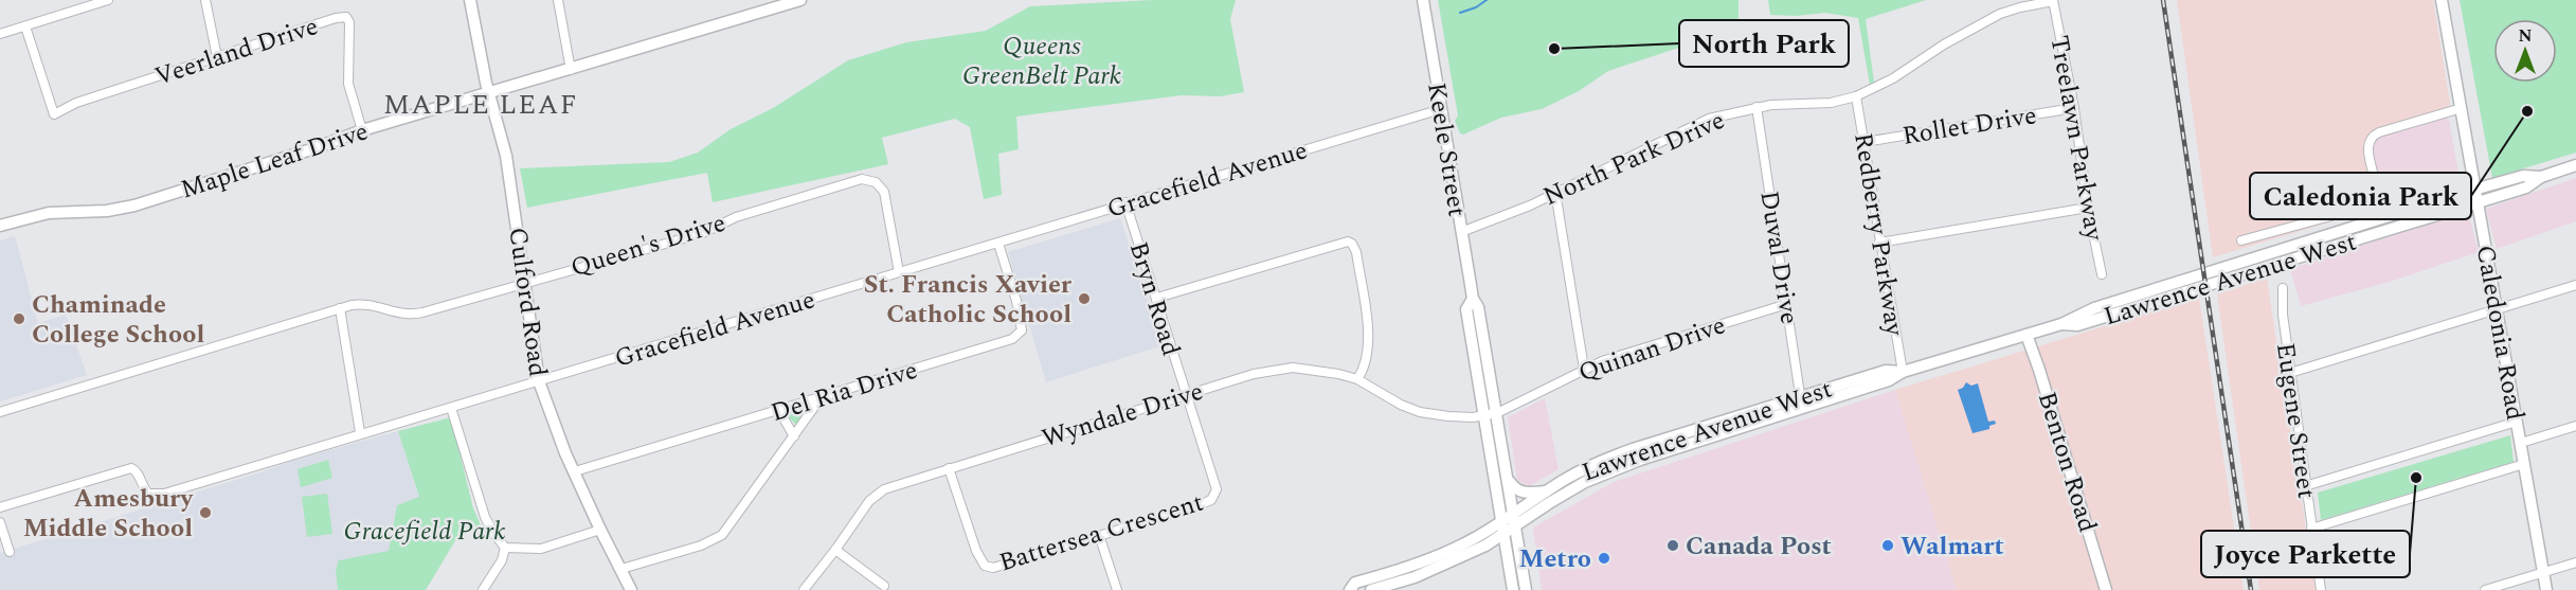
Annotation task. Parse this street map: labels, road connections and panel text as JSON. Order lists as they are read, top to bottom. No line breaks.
{"streets":{"main road":["Keele Street","Maple Leaf Drive","Lawrence Avenue West","Culford Road","Caledonia Road","Benton Road"],"street":["Veerland Drive","Rollet Drive","Treelawn Parkway","North Park Drive","Gracefield Avenue","Redberry Parkway","Queen's Drive","Duval Drive","Bryn Road","Quinan Drive","Del Ria Drive","Wyndale Drive","Eugene Street","Battersea Crescent"]},"crossings":[["Veerland Drive","Maple Leaf Drive"],["Rollet Drive","Treelawn Parkway"],["Rollet Drive","Redberry Parkway"],["Treelawn Parkway","North Park Drive"],["Keele Street","North Park Drive"],["Keele Street","Gracefield Avenue"],["Keele Street","Lawrence Avenue West"],["Keele Street","Quinan Drive"],["Keele Street","Wyndale Drive"],["North Park Drive","Redberry Parkway"],["North Park Drive","Duval Drive"],["Maple Leaf Drive","Culford Road"],["Gracefield Avenue","Queen's Drive"],["Gracefield Avenue","Bryn Road"],["Gracefield Avenue","Culford Road"],["Gracefield Avenue","Del Ria Drive"],["Redberry Parkway","Lawrence Avenue West"],["Queen's Drive","Culford Road"],["Duval Drive","Lawrence Avenue West"],["Duval Drive","Quinan Drive"],["Lawrence Avenue West","Caledonia Road"],["Lawrence Avenue West","Benton Road"],["Bryn Road","Wyndale Drive"],["Bryn Road","Battersea Crescent"],["Culford Road","Del Ria Drive"],["Quinan Drive","Wyndale Drive"],["Wyndale Drive","Battersea Crescent"]],"districts":["MAPLE LEAF"],"parks":["Queens GreenBelt Park","Gracefield Park"],"places":["North Park","Caledonia Park","St. Francis Xavier Catholic School","Chaminade College School","Joyce Parkette","Amesbury Middle School","Canada Post","Walmart","Metro"],"north":"top"}
